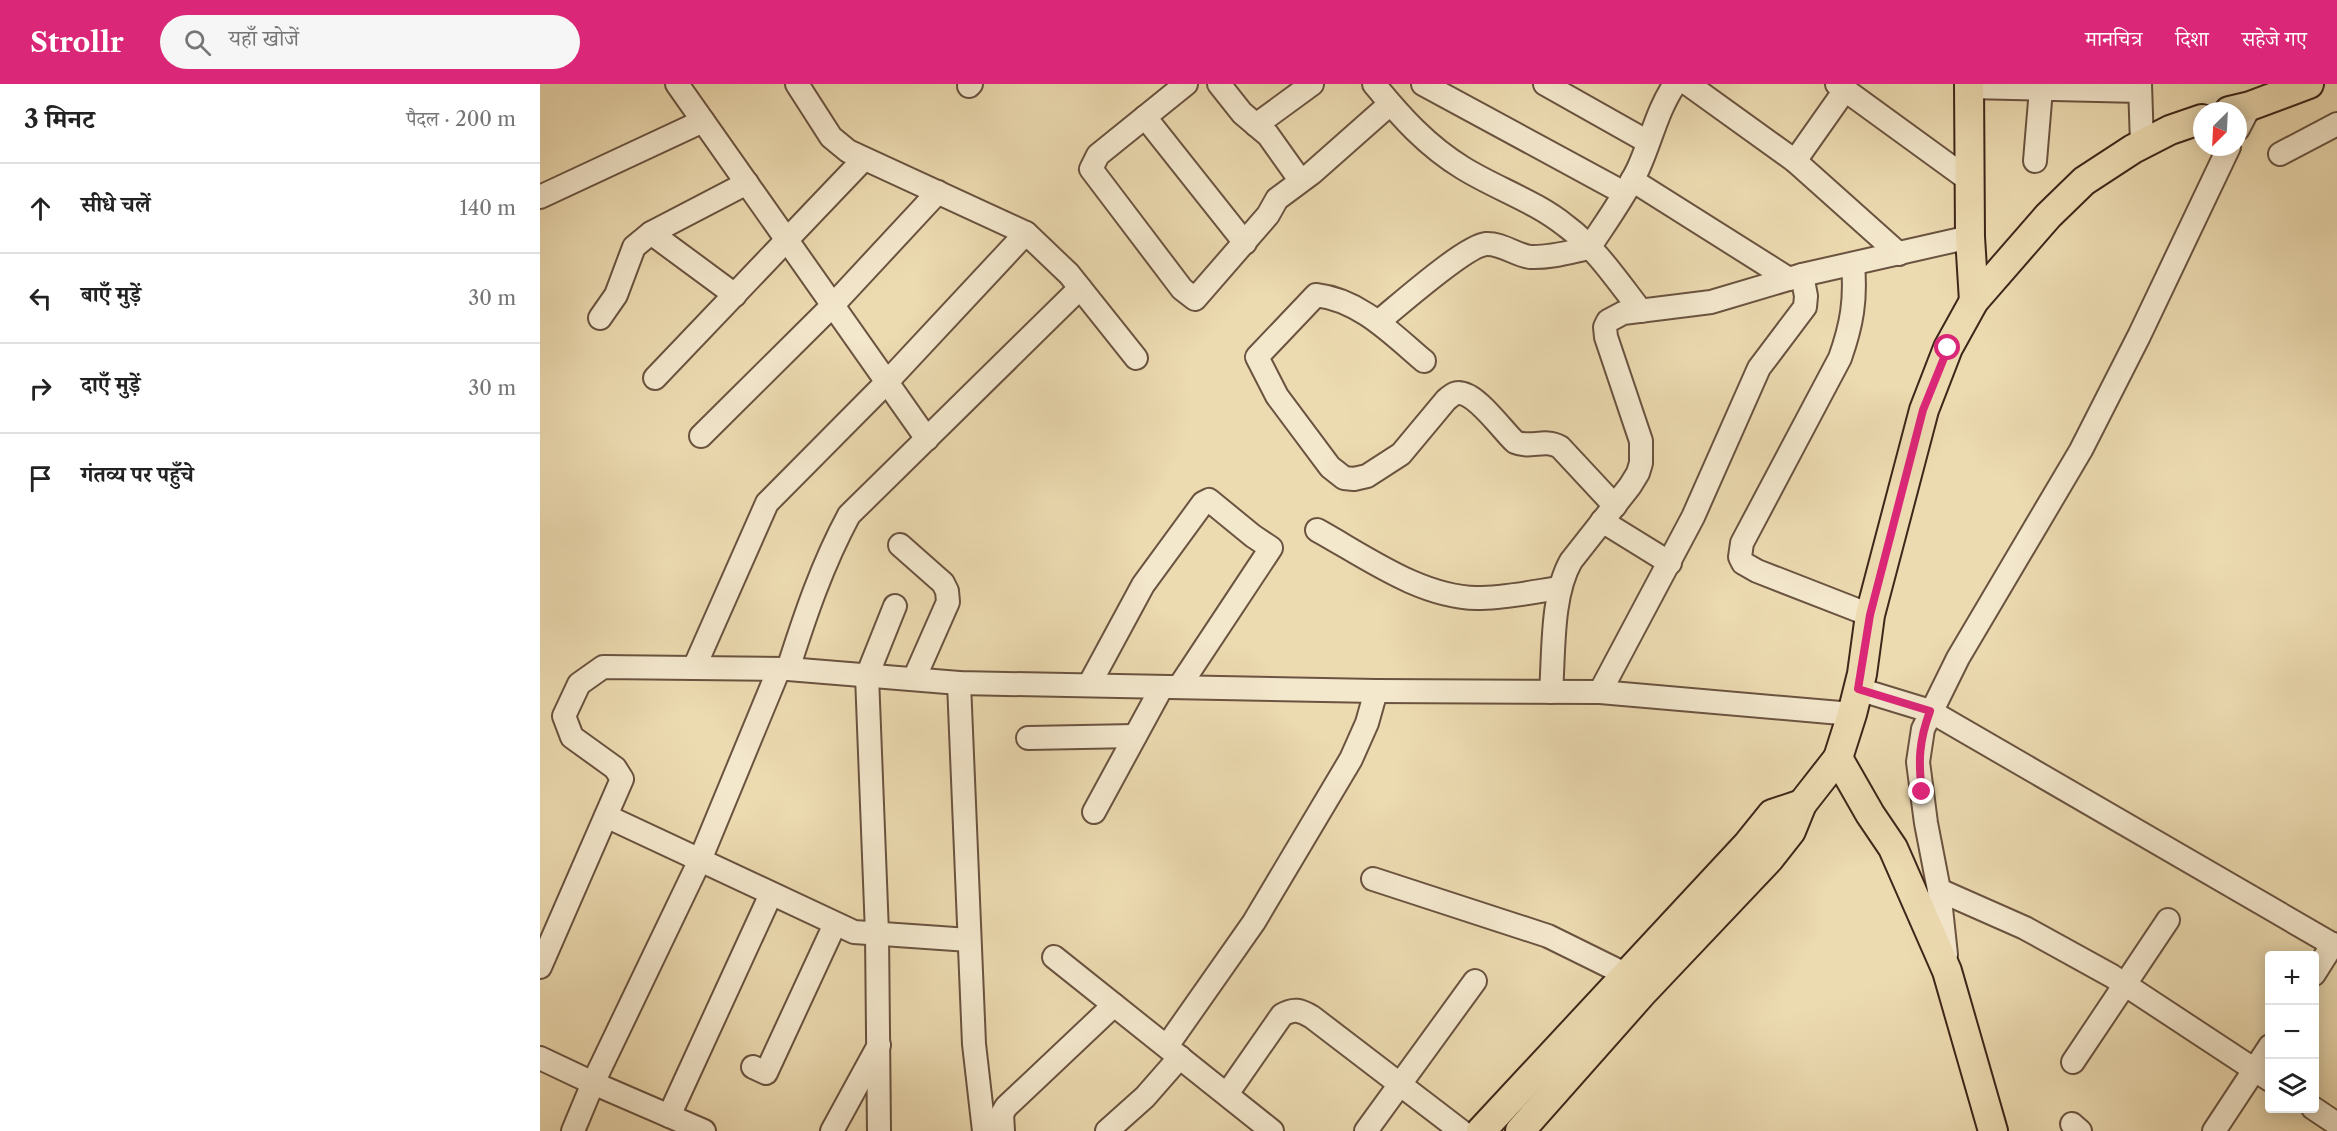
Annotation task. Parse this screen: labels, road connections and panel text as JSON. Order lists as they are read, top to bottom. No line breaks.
{"north":"bottom left","page":{"header":"Strollr","search":"यहाँ खोजें","nav":["मानचित्र","दिशा","सहेजे गए"],"heading":["3 मिनट","पैदल · 200 m"],"list":[["सीधे चलें","140 m"],["बाएँ मुड़ें","30 m"],["दाएँ मुड़ें","30 m"],"गंतव्य पर पहुँचे"],"map_buttons":["+","−"]}}
